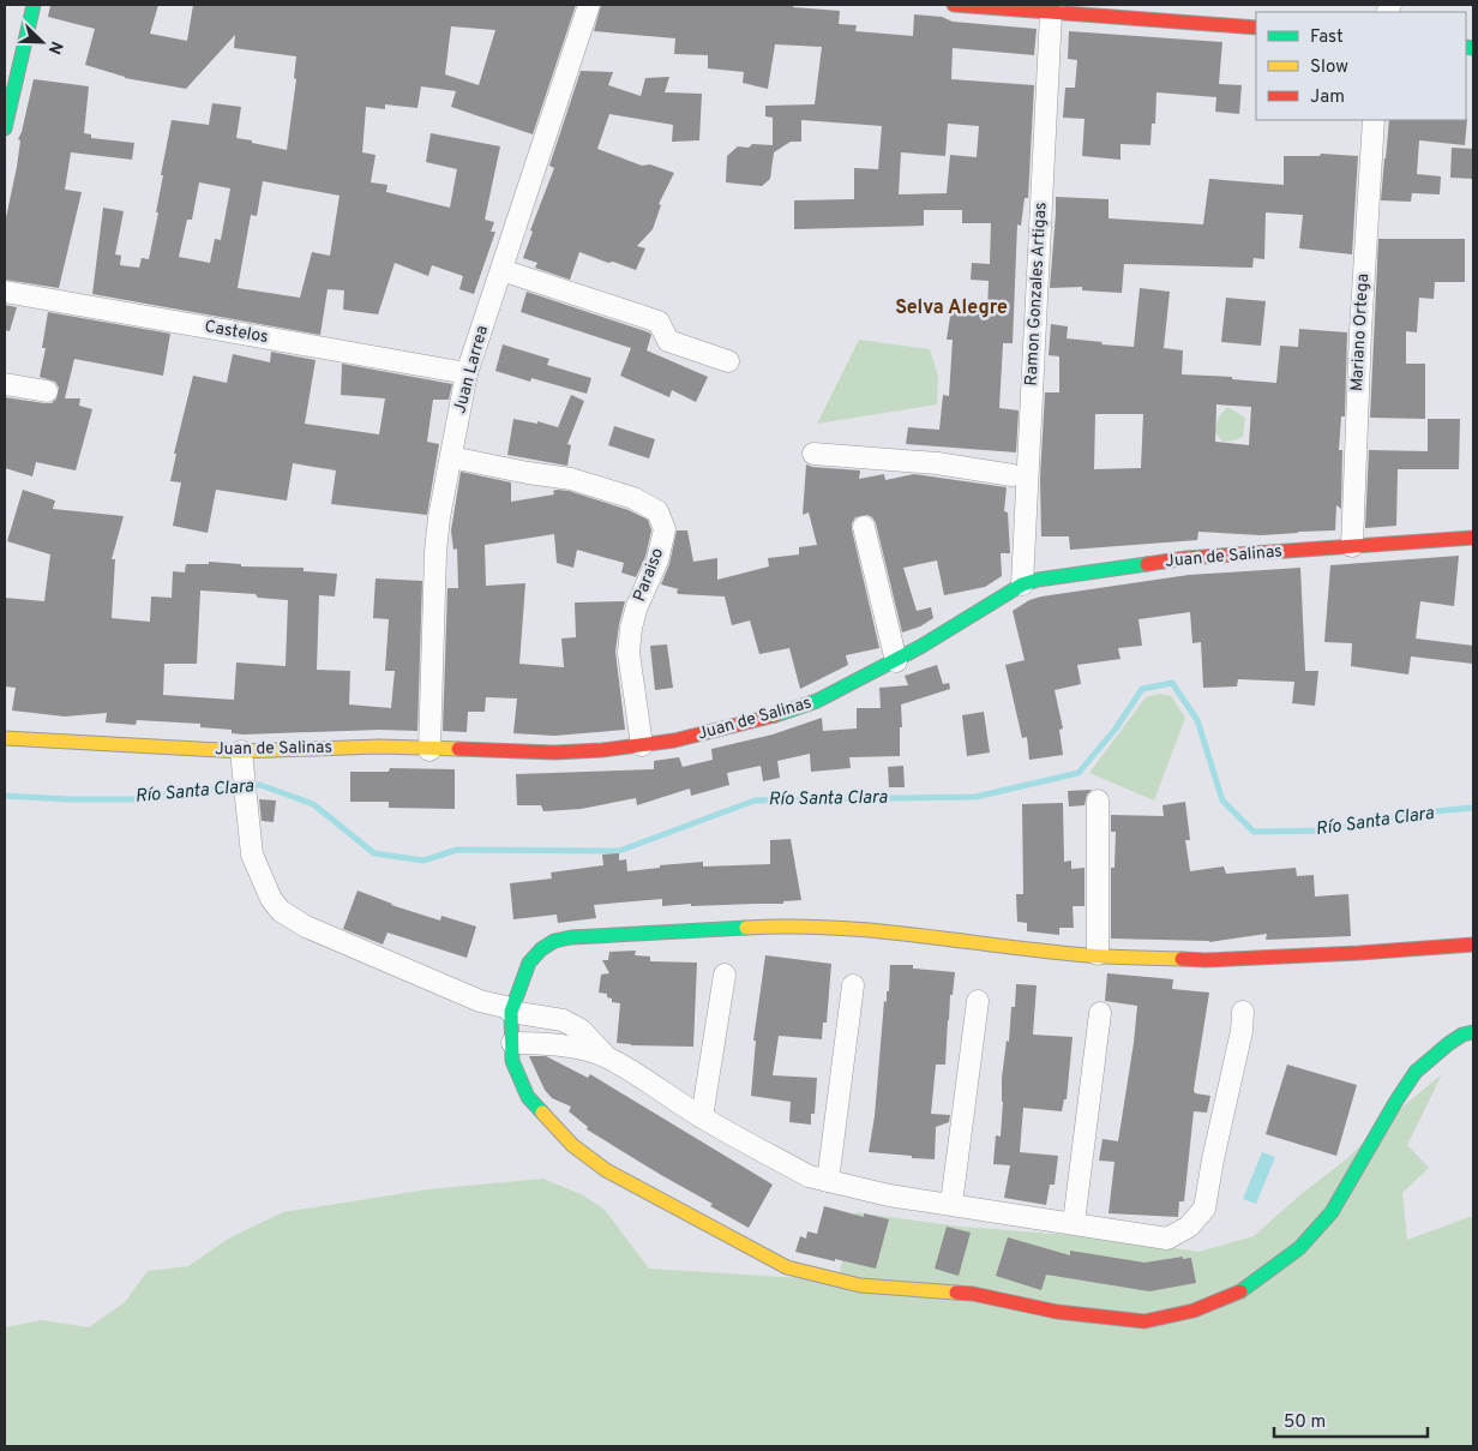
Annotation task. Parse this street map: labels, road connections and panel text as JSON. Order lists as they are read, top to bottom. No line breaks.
{"streets":{"street":["Ramon Gonzales Artigas","Castelos","Mariano Ortega","Juan Larrea","Juan de Salinas","Paraiso"]},"crossings":[["Ramon Gonzales Artigas","Juan de Salinas"],["Castelos","Juan Larrea"],["Mariano Ortega","Juan de Salinas"],["Juan Larrea","Juan de Salinas"],["Juan Larrea","Paraiso"],["Juan de Salinas","Paraiso"]],"districts":["Selva Alegre"],"water":["Río Santa Clara"],"legend":["Fast","Slow","Jam"],"scale_bar":"50 m","north":"bottom right"}
